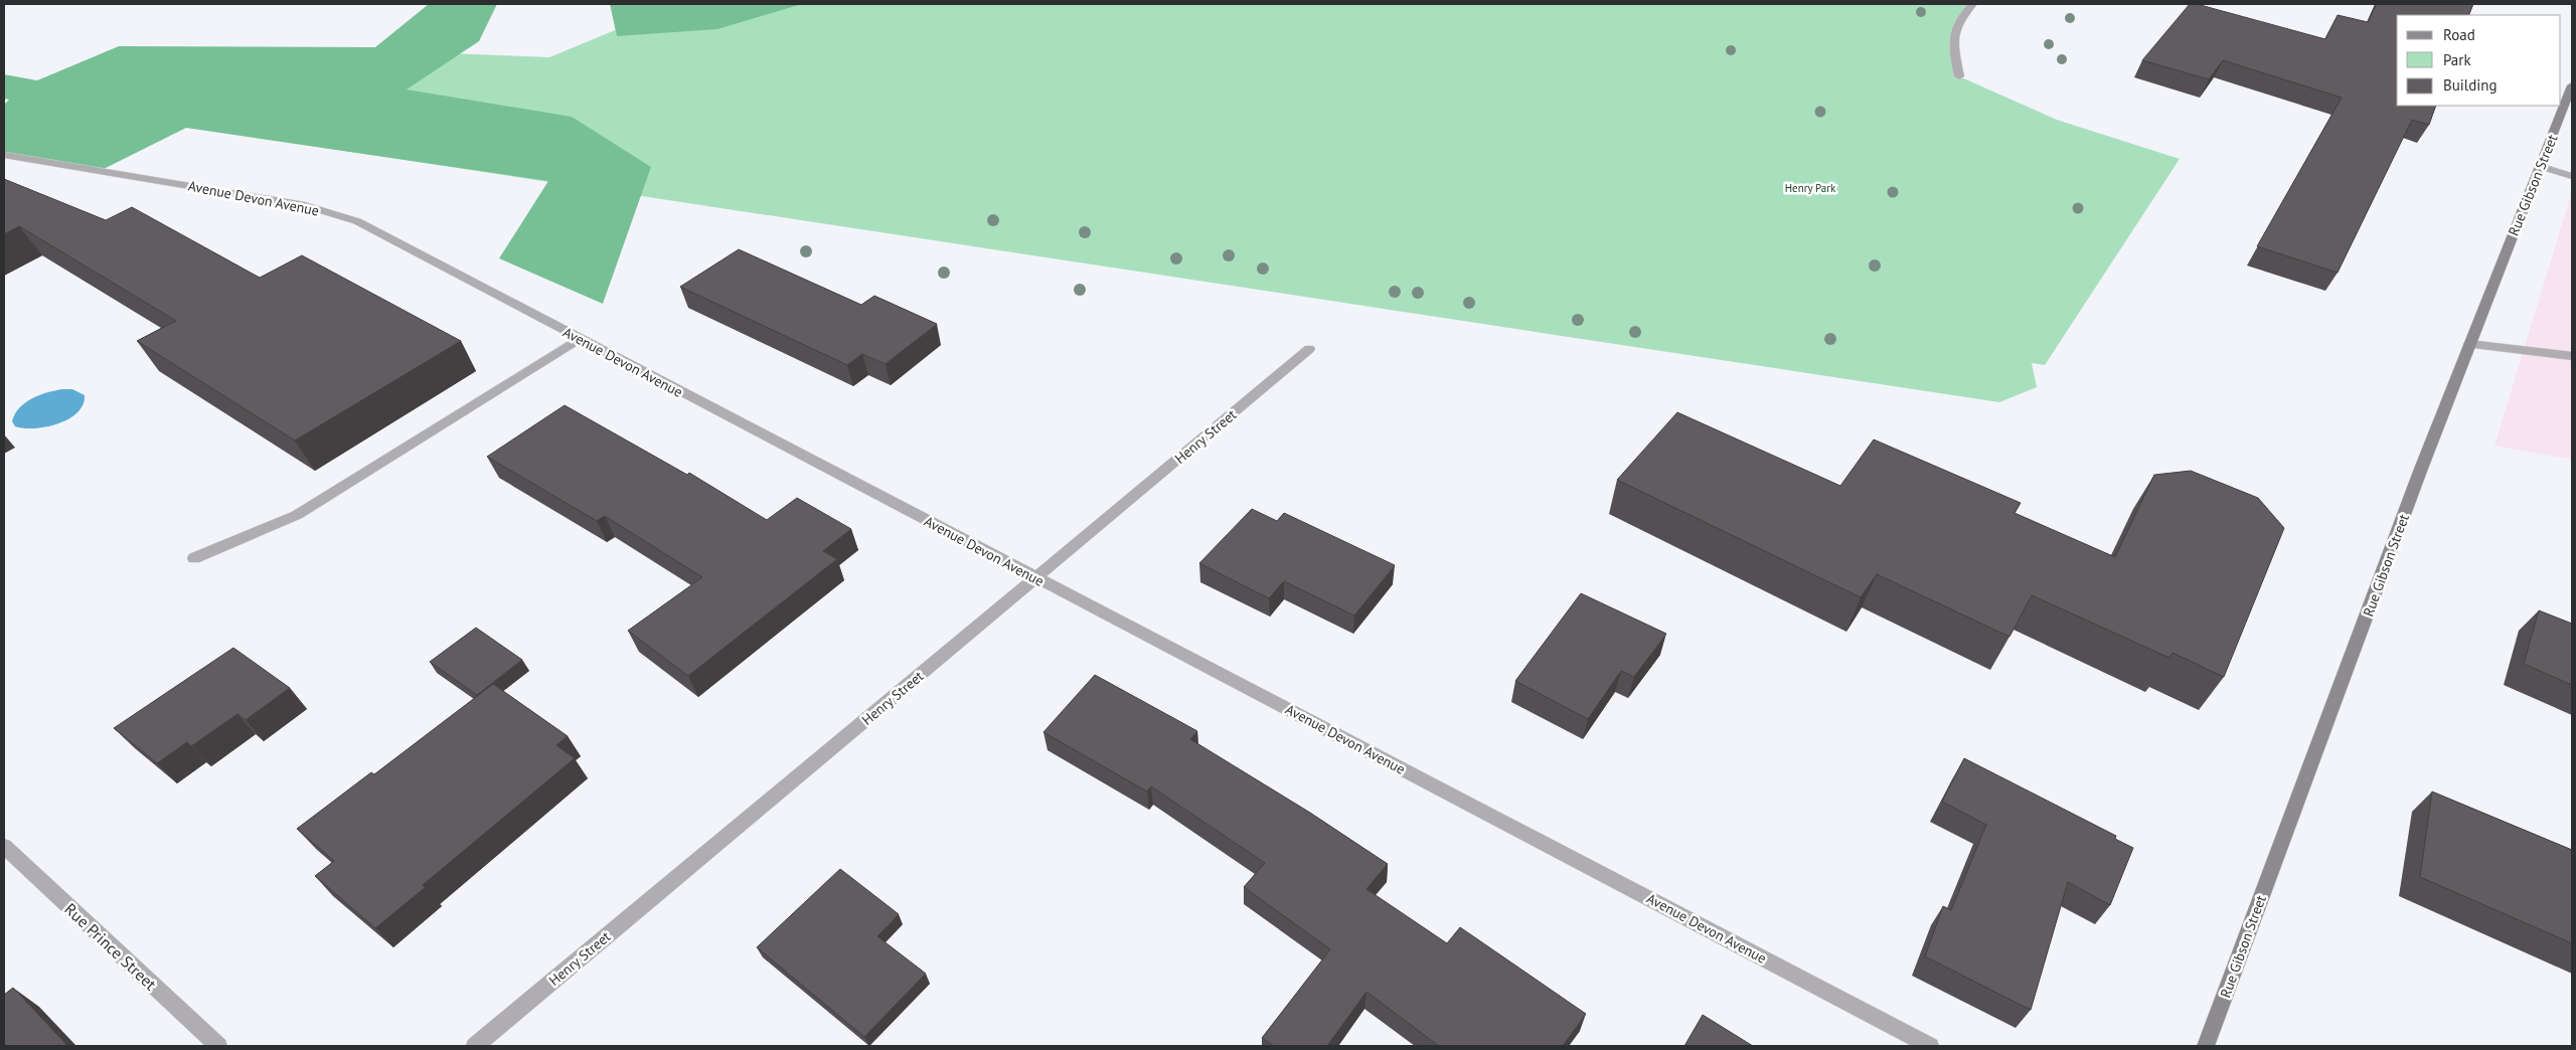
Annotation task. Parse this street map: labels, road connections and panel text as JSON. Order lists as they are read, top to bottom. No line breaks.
{"streets":{"main road":["Rue Gibson Street"],"street":["Avenue Devon Avenue","Henry Street","Rue Prince Street"]},"crossings":[["Avenue Devon Avenue","Henry Street"]],"parks":["Henry Park"],"legend":["Road","Park","Building"]}
